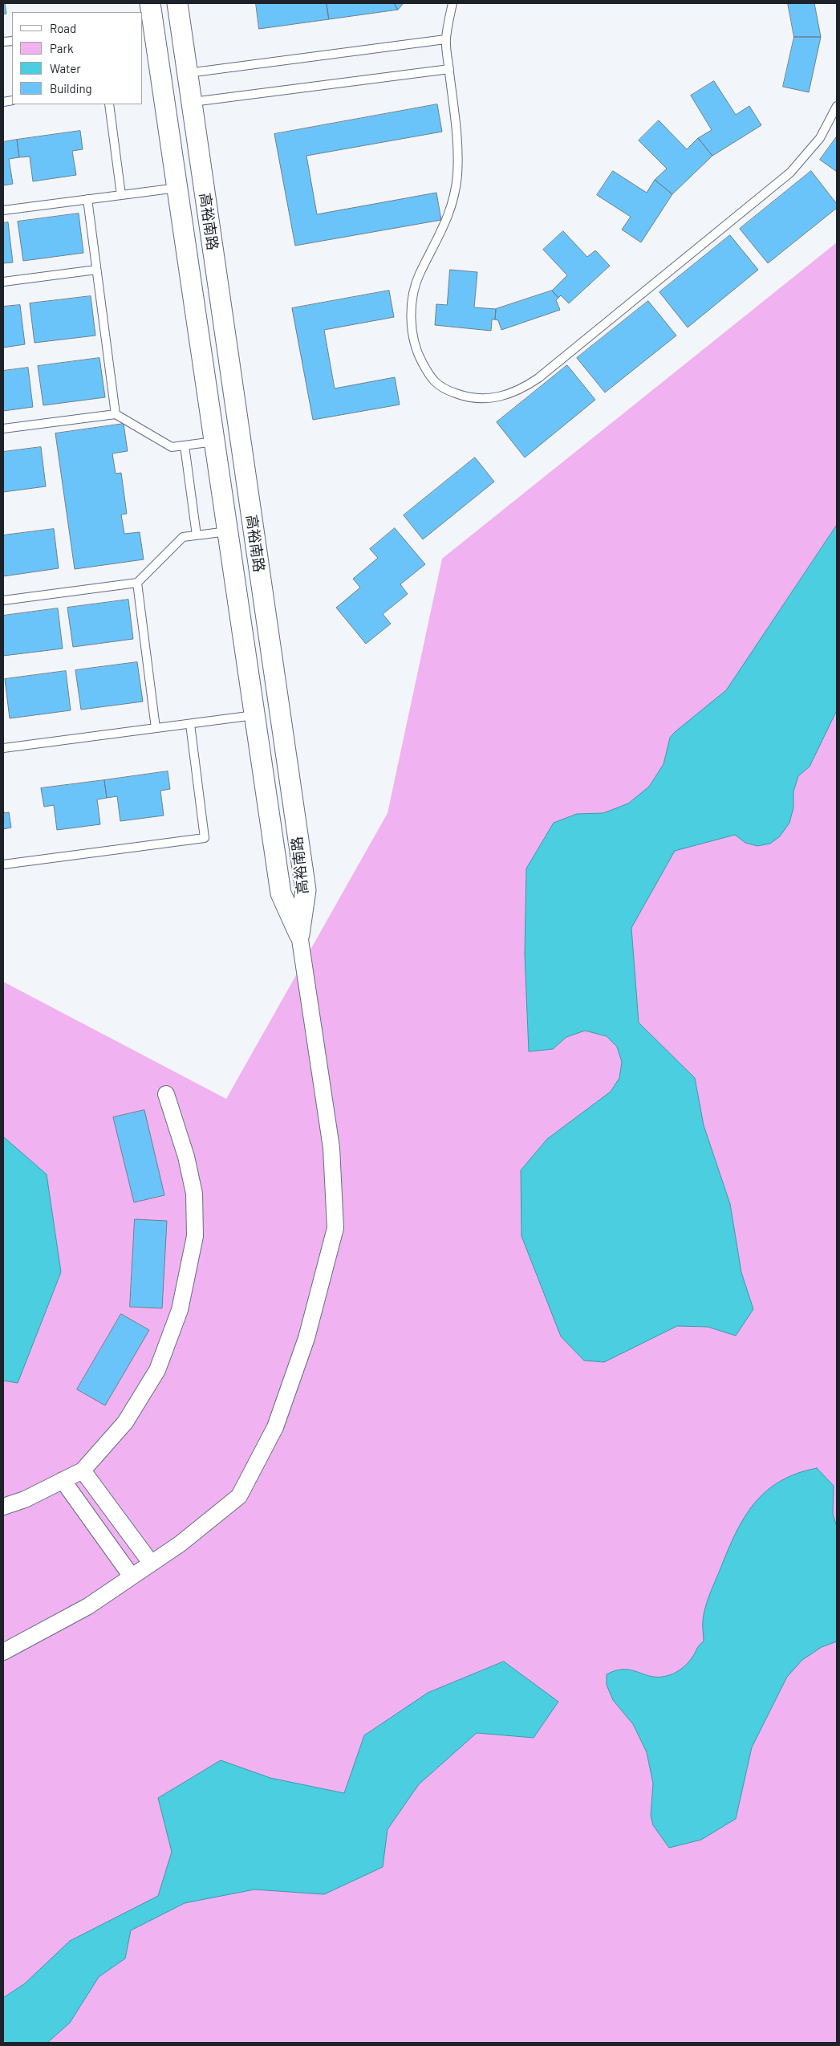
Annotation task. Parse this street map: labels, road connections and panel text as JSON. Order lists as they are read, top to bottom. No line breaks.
{"streets":{"street":["高裕南路"]},"legend":["Road","Park","Water","Building"]}
